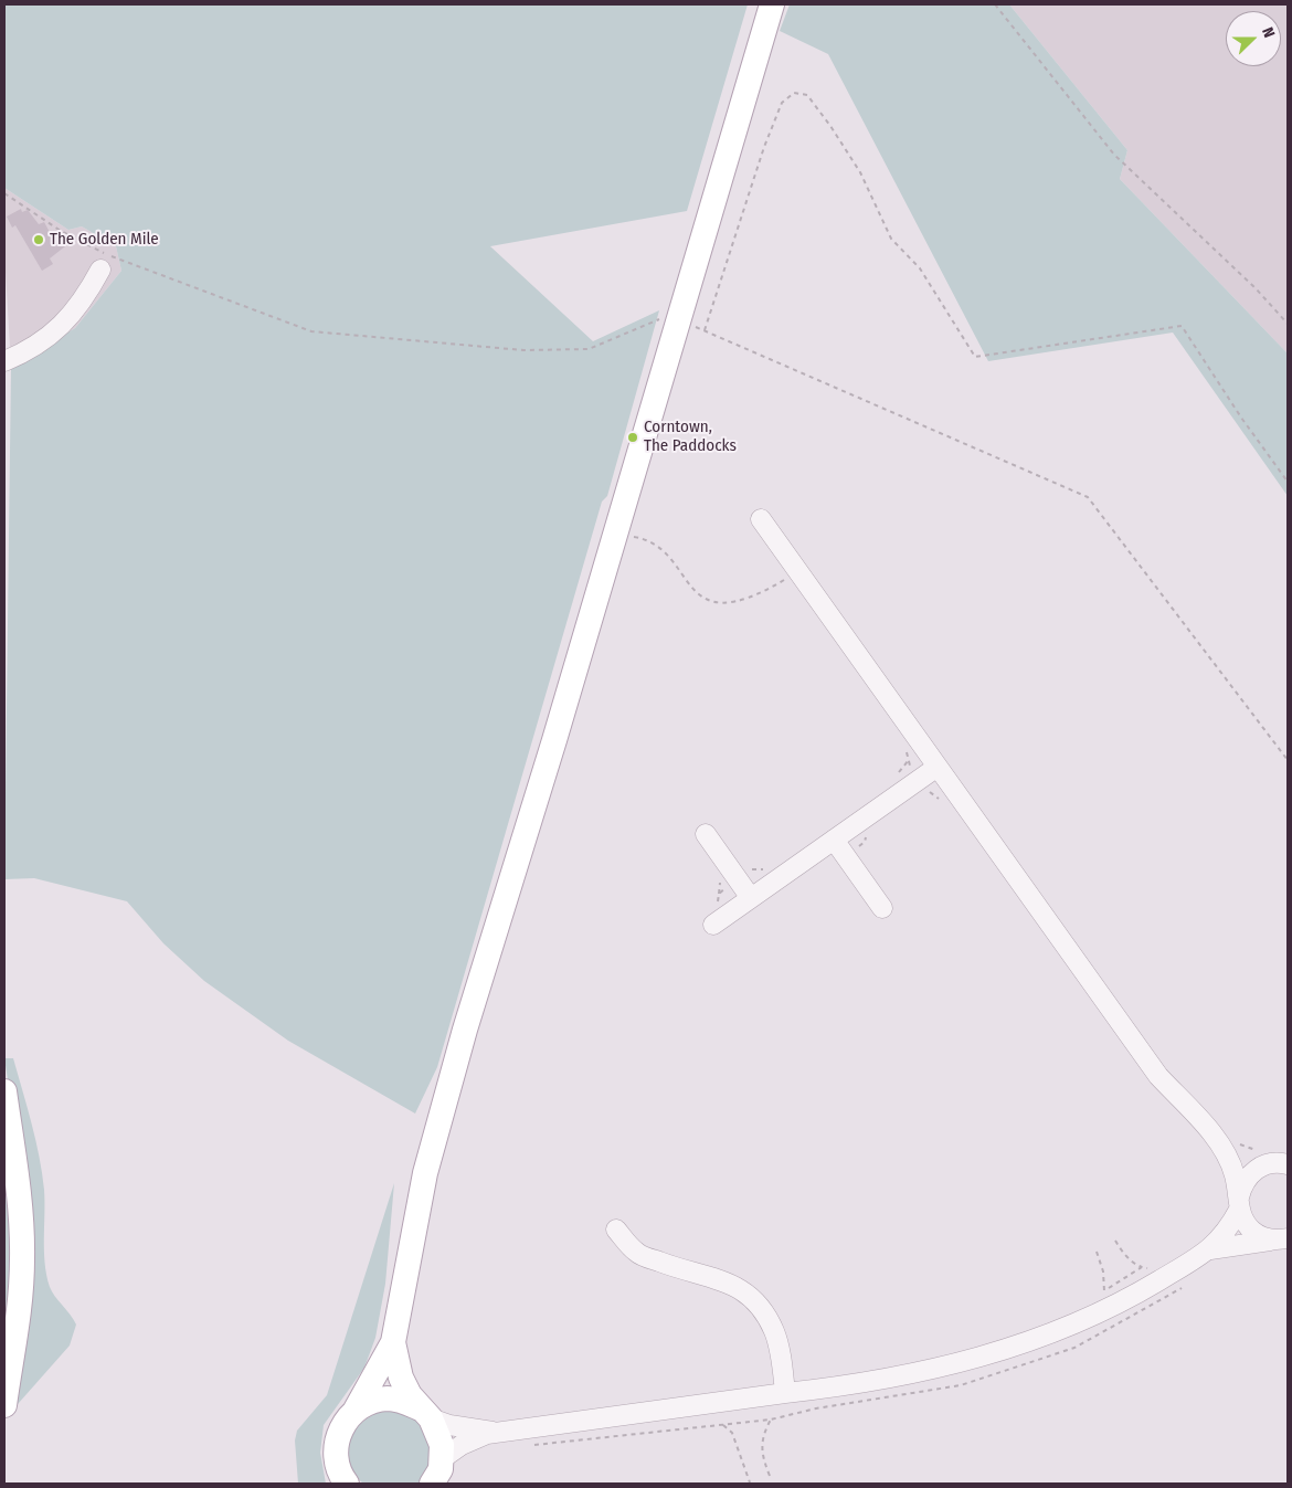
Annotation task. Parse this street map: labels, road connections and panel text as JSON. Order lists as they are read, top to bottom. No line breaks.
{"places":["The Golden Mile","Corntown, The Paddocks"],"north":"right"}
